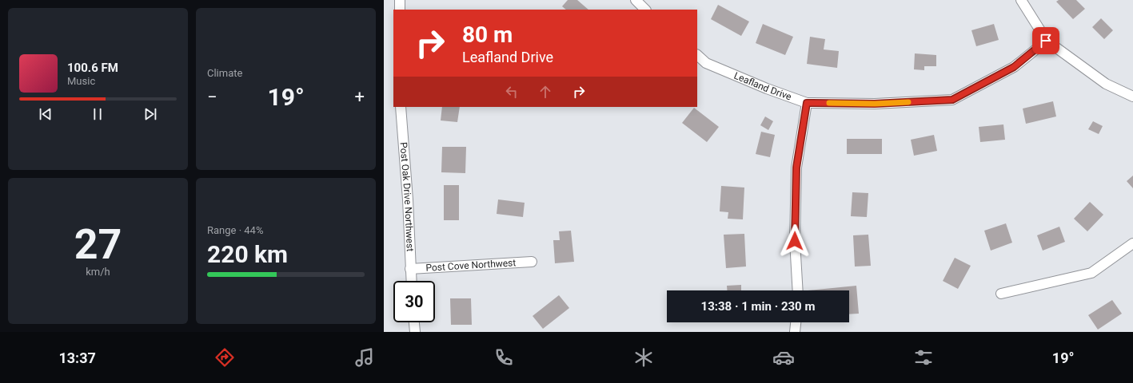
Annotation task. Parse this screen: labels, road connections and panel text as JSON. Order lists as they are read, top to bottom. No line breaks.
{"streets":{"street":["Leafland Drive","Post Oak Drive Northwest","Post Cove Northwest"]},"crossings":[["Post Oak Drive Northwest","Post Cove Northwest"]],"page":{"tile":["Climate",["27","km/h"],["Range · 44%","220 km"]],"turn":["80 m","Leafland Drive"],"song":["100.6 FM","Music"],"heat":["−","19°","+"],"limit":"30","trip":"13:38 · 1 min · 230 m","tabs":["13:37","19°"]}}
